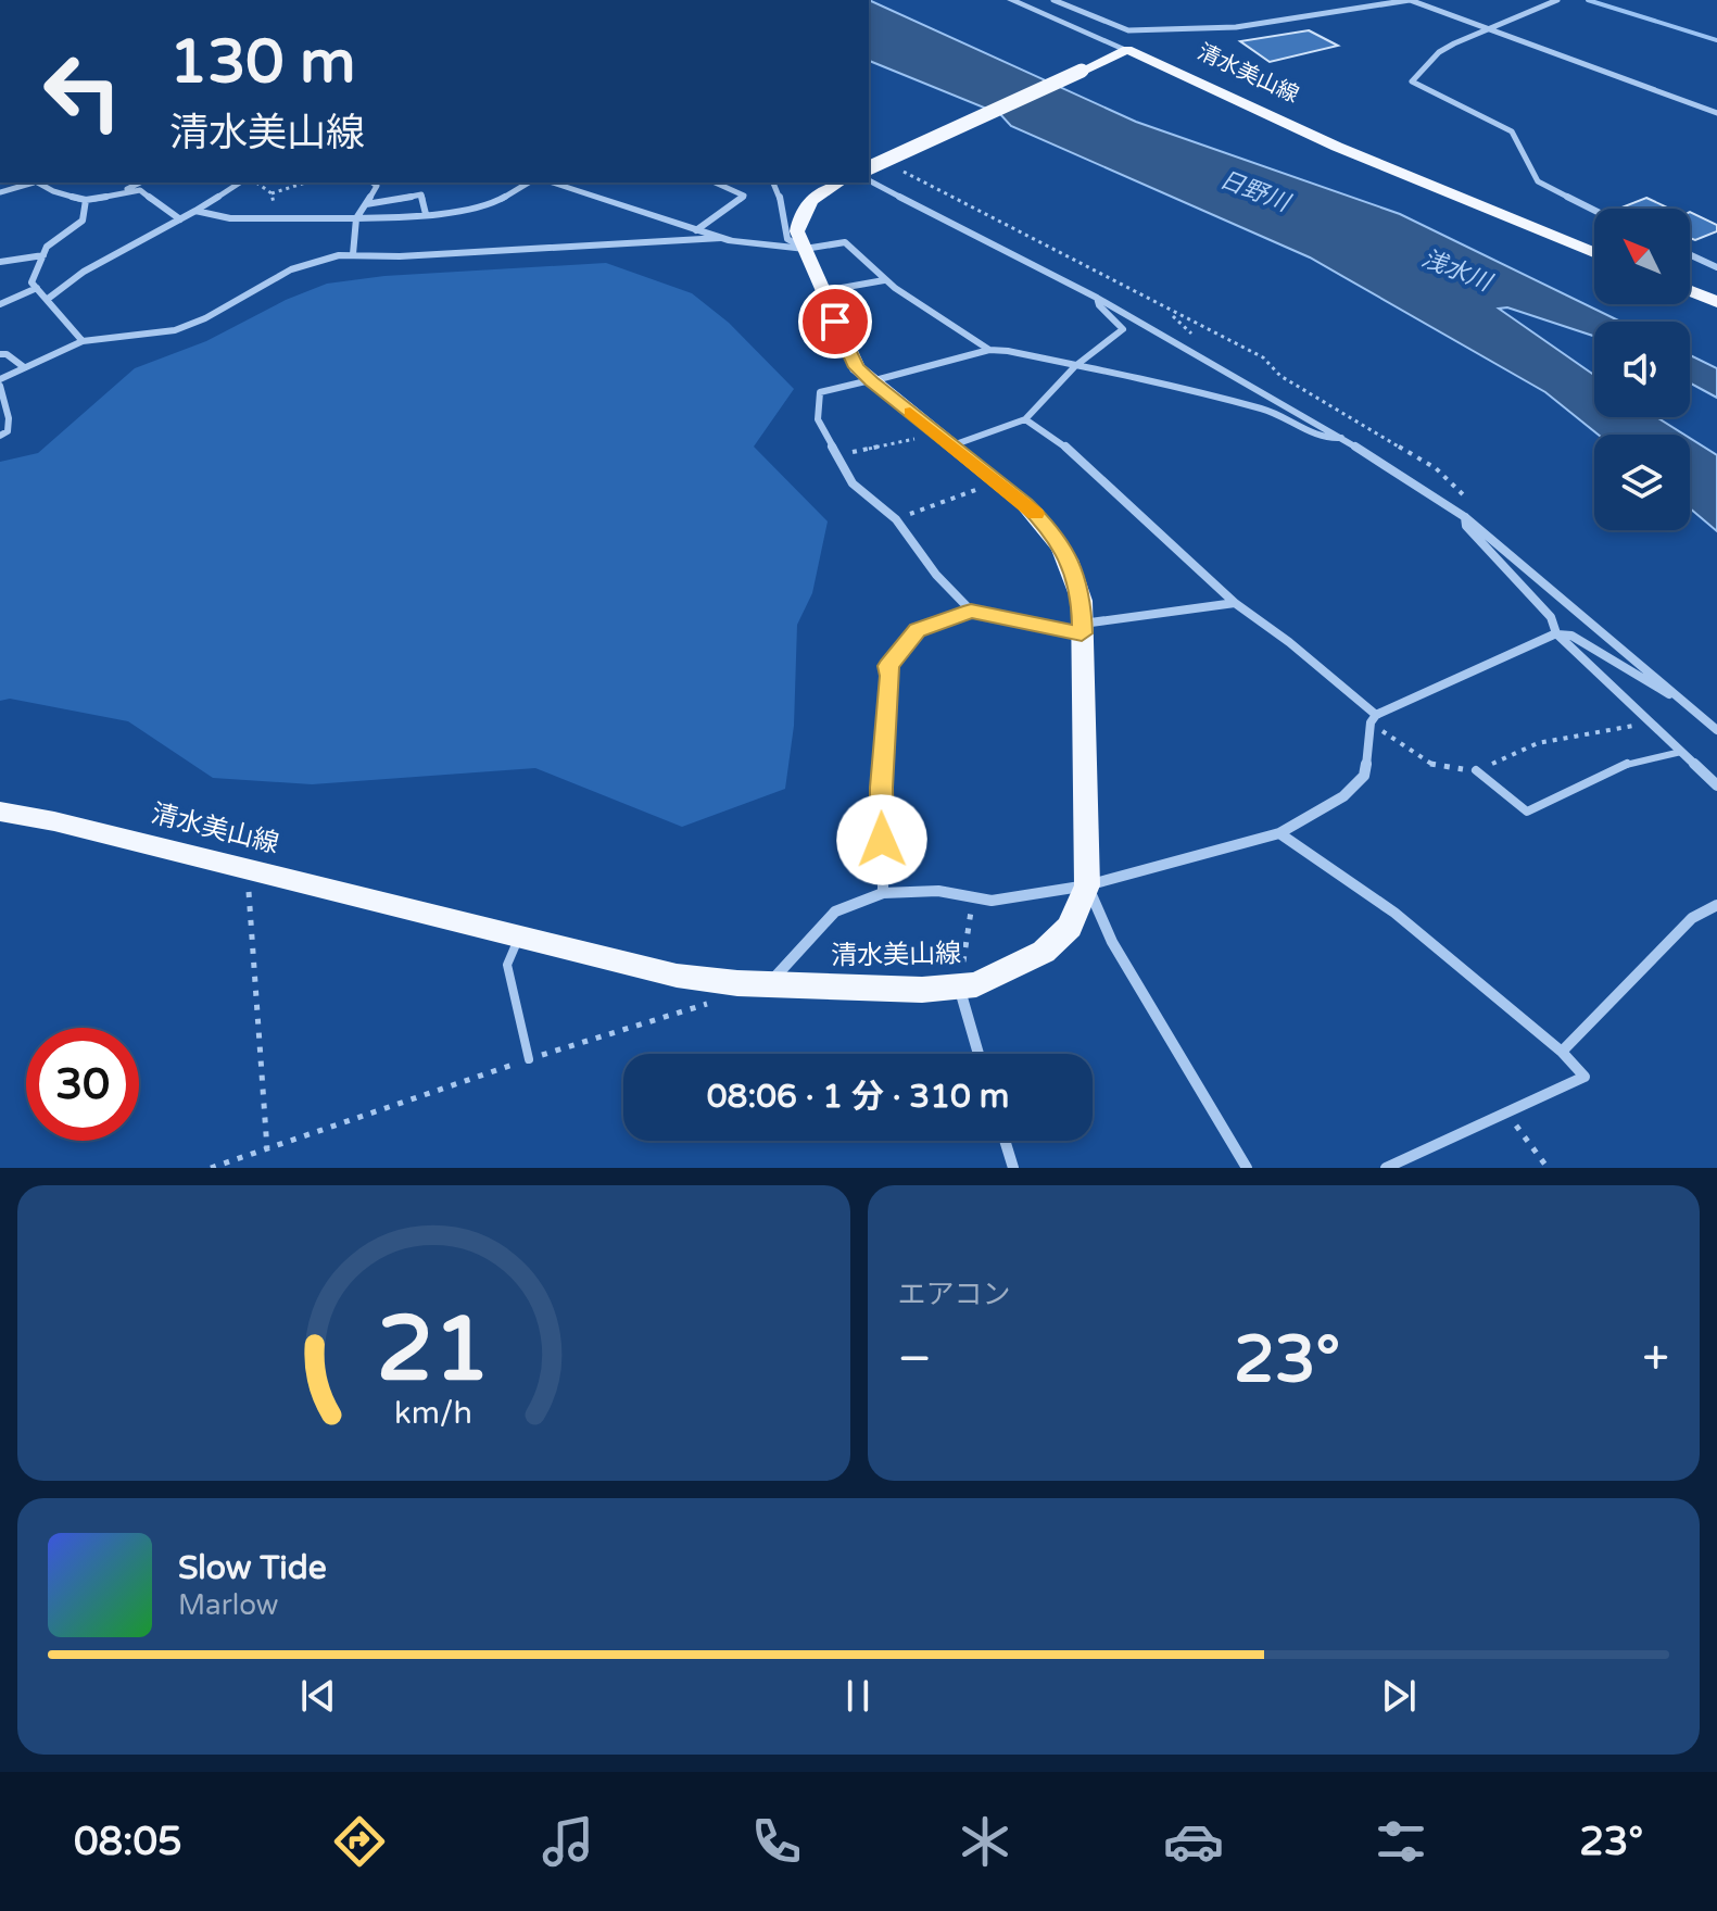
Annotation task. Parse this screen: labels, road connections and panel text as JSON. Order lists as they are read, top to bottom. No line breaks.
{"streets":{"main road":["清水美山線"]},"water":["日野川","浅水川"],"north":"top left","page":{"turn":["130 m","清水美山線"],"limit":"30","trip":"08:06 · 1 分 · 310 m","tile":"エアコン","heat":["−","23°","+"],"song":["Slow Tide","Marlow"],"tabs":["08:05","23°"],"gauge":["21","km/h"]}}
